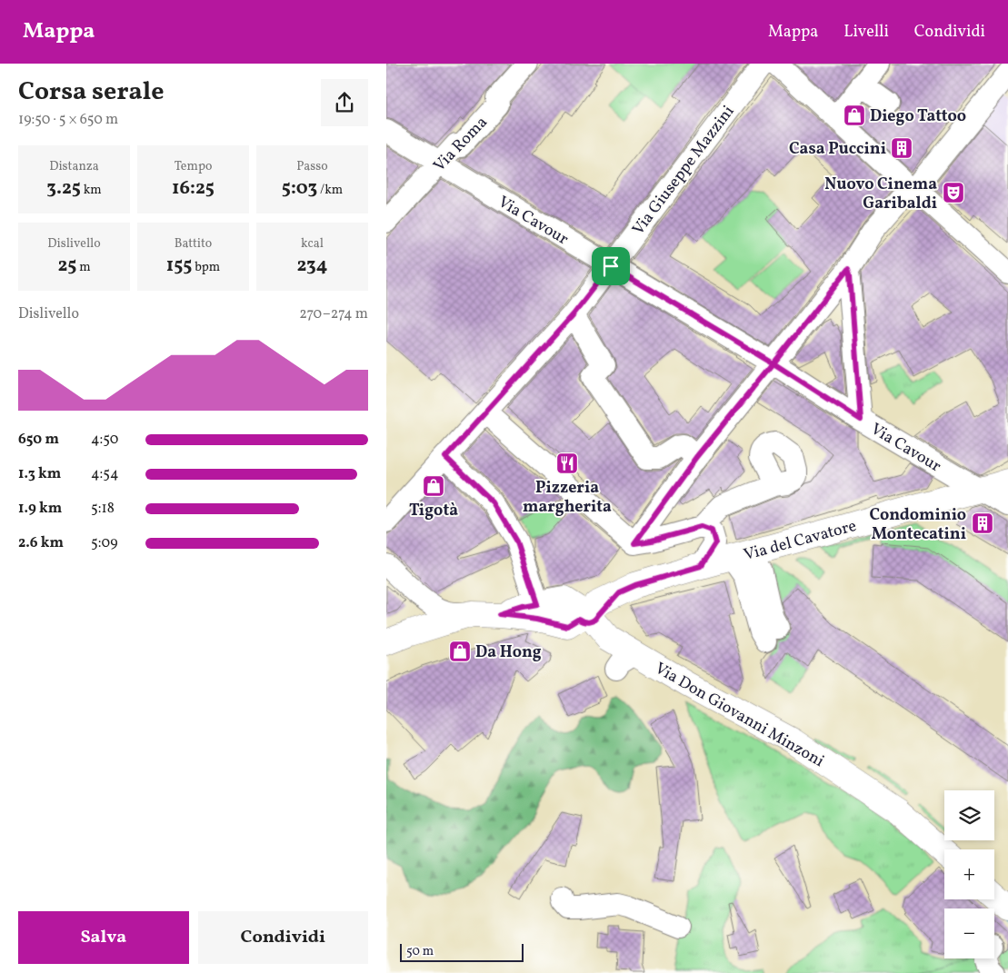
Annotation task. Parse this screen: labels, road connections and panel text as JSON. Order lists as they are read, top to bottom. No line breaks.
{"streets":{"main road":["Via del Cavatore","Via Don Giovanni Minzoni"],"street":["Via Roma","Via Giuseppe Mazzini","Via Cavour"]},"crossings":[["Via Roma","Via Cavour"],["Via Giuseppe Mazzini","Via Cavour"],["Via Cavour","Via del Cavatore"],["Via del Cavatore","Via Don Giovanni Minzoni"]],"places":{"shop":["Diego Tattoo","Tigotà","Da Hong"],"building":["Casa Puccini","Condominio Montecatini"],"theatre":["Nuovo Cinema Garibaldi"],"restaurant":["Pizzeria margherita"]},"scale_bar":"50 m","page":{"header":"Mappa","nav":["Mappa","Livelli","Condividi"],"heading":["Corsa serale","19:50 · 5 × 650 m"],"stats":[["Distanza","3.25 km"],["Tempo","16:25"],["Passo","5:03 /km"],["Dislivello","25 m"],["Battito","155 bpm"],["kcal","234"]],"chart":["Dislivello","270–274 m"],"list":[{"name":"650 m","note":"4:50"},{"name":"1.3 km","note":"4:54"},{"name":"1.9 km","note":"5:18"},{"name":"2.6 km","note":"5:09"}],"map_buttons":["+","−"],"buttons":["Salva","Condividi"],"scale":"50 m"}}
